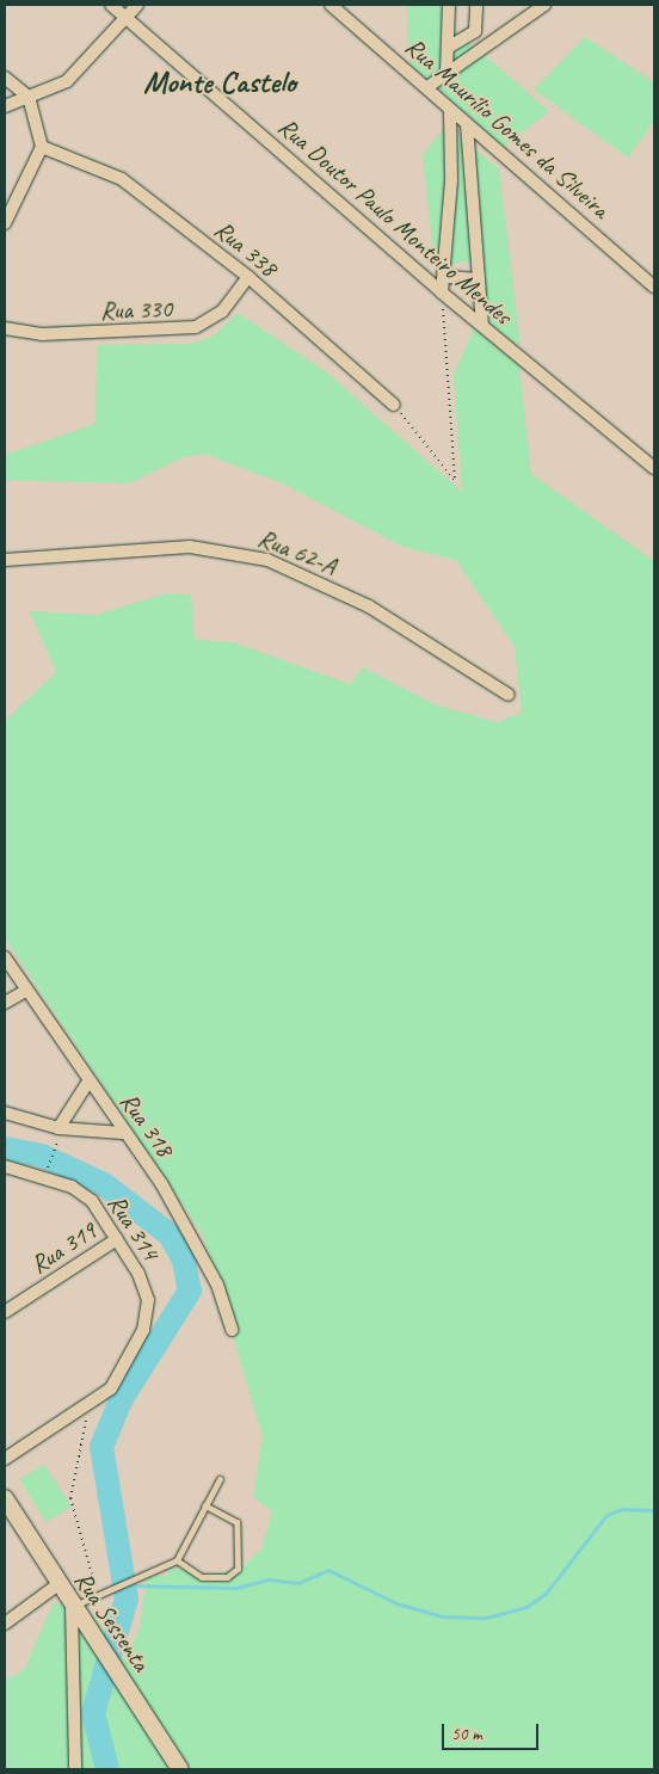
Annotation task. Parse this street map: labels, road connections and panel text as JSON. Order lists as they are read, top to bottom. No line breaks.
{"streets":{"street":["Rua Maurílio Gomes da Silveira","Rua Doutor Paulo Monteiro Mendes","Rua 338","Rua 330","Rua 62-A","Rua 318","Rua 314","Rua 319","Rua Sessenta"]},"crossings":[["Rua 338","Rua 330"],["Rua 314","Rua 319"]],"districts":["Monte Castelo"],"scale_bar":"50 m"}
